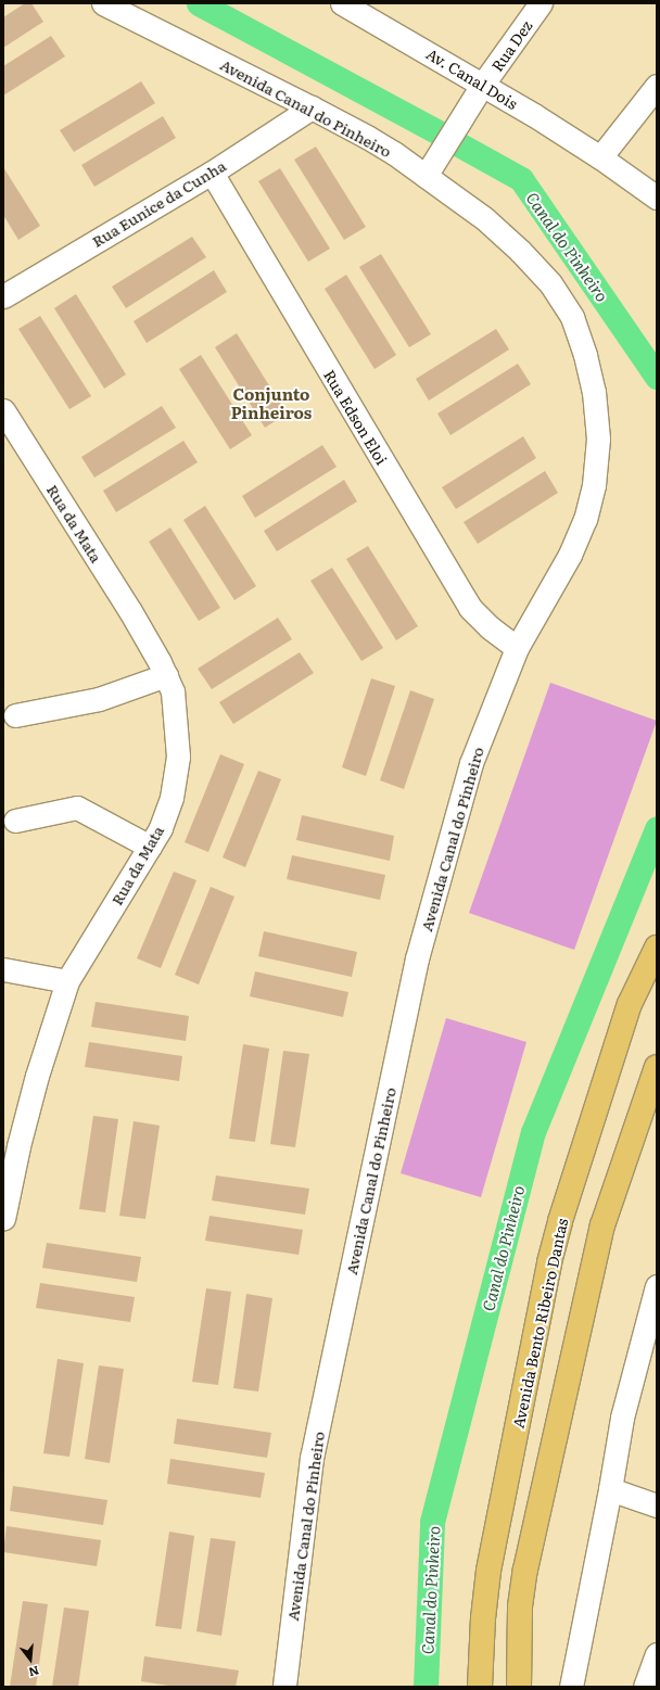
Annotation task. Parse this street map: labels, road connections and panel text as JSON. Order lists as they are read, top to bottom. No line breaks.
{"streets":{"highway":["Avenida Bento Ribeiro Dantas"],"street":["Rua Dez","Av. Canal Dois","Avenida Canal do Pinheiro","Rua Eunice da Cunha","Rua Edson Eloi","Rua da Mata"]},"crossings":[["Rua Dez","Av. Canal Dois"],["Rua Dez","Avenida Canal do Pinheiro"],["Avenida Canal do Pinheiro","Rua Eunice da Cunha"],["Avenida Canal do Pinheiro","Rua Edson Eloi"],["Rua Eunice da Cunha","Rua Edson Eloi"]],"districts":["Conjunto Pinheiros"],"water":["Canal do Pinheiro"],"north":"bottom"}
